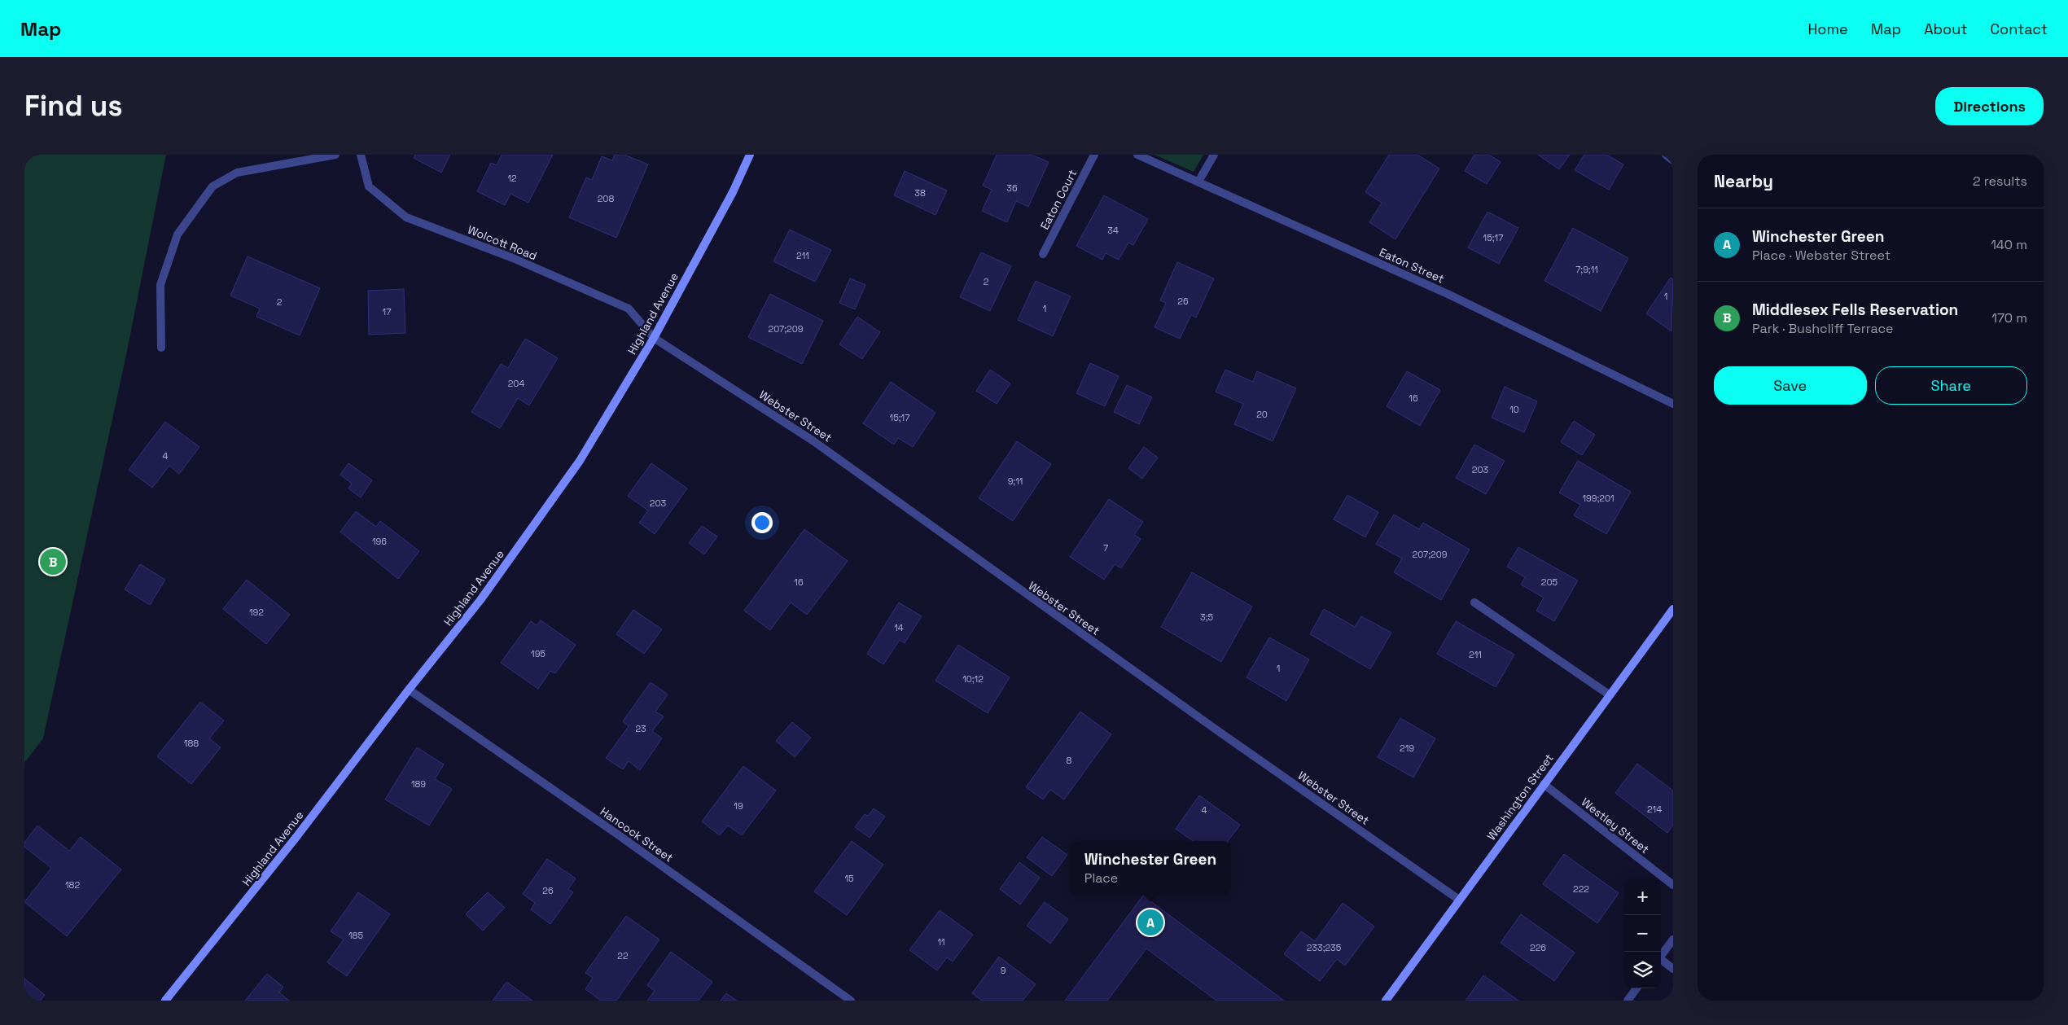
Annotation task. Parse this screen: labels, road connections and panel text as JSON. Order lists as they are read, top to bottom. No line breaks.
{"streets":{"main road":["Highland Avenue","Washington Street"],"street":["Eaton Court","Wolcott Road","Eaton Street","Webster Street","Westley Street","Hancock Street"]},"crossings":[["Wolcott Road","Highland Avenue"],["Wolcott Road","Webster Street"],["Highland Avenue","Webster Street"],["Highland Avenue","Hancock Street"],["Webster Street","Washington Street"],["Washington Street","Westley Street"]],"house_numbers":["12","36","38","208","34","15;17","211","7;9;11","2","1","26","2","1","17","207;209","204","16","10","20","15;17","4","203","9;11","199;201","203","196","7","207;209","16","205","192","3;5","14","195","211","1","10;12","23","188","219","8","189","19","214","4","15","182","222","26","185","11","233;235","226","22","9"],"page":{"header":"Map","nav":["Home","Map","About","Contact"],"buttons":["Directions",["Save","Share"]],"title":"Find us","heading":["Nearby","2 results"],"list":[{"mark":"A","name":"Winchester Green","note":"Place · Webster Street","value":"140 m"},{"mark":"B","name":"Middlesex Fells Reservation","note":"Park · Bushcliff Terrace","value":"170 m"}],"pins":["B","A"],"popup":["Winchester Green","Place"],"map_buttons":["+","−"]}}
